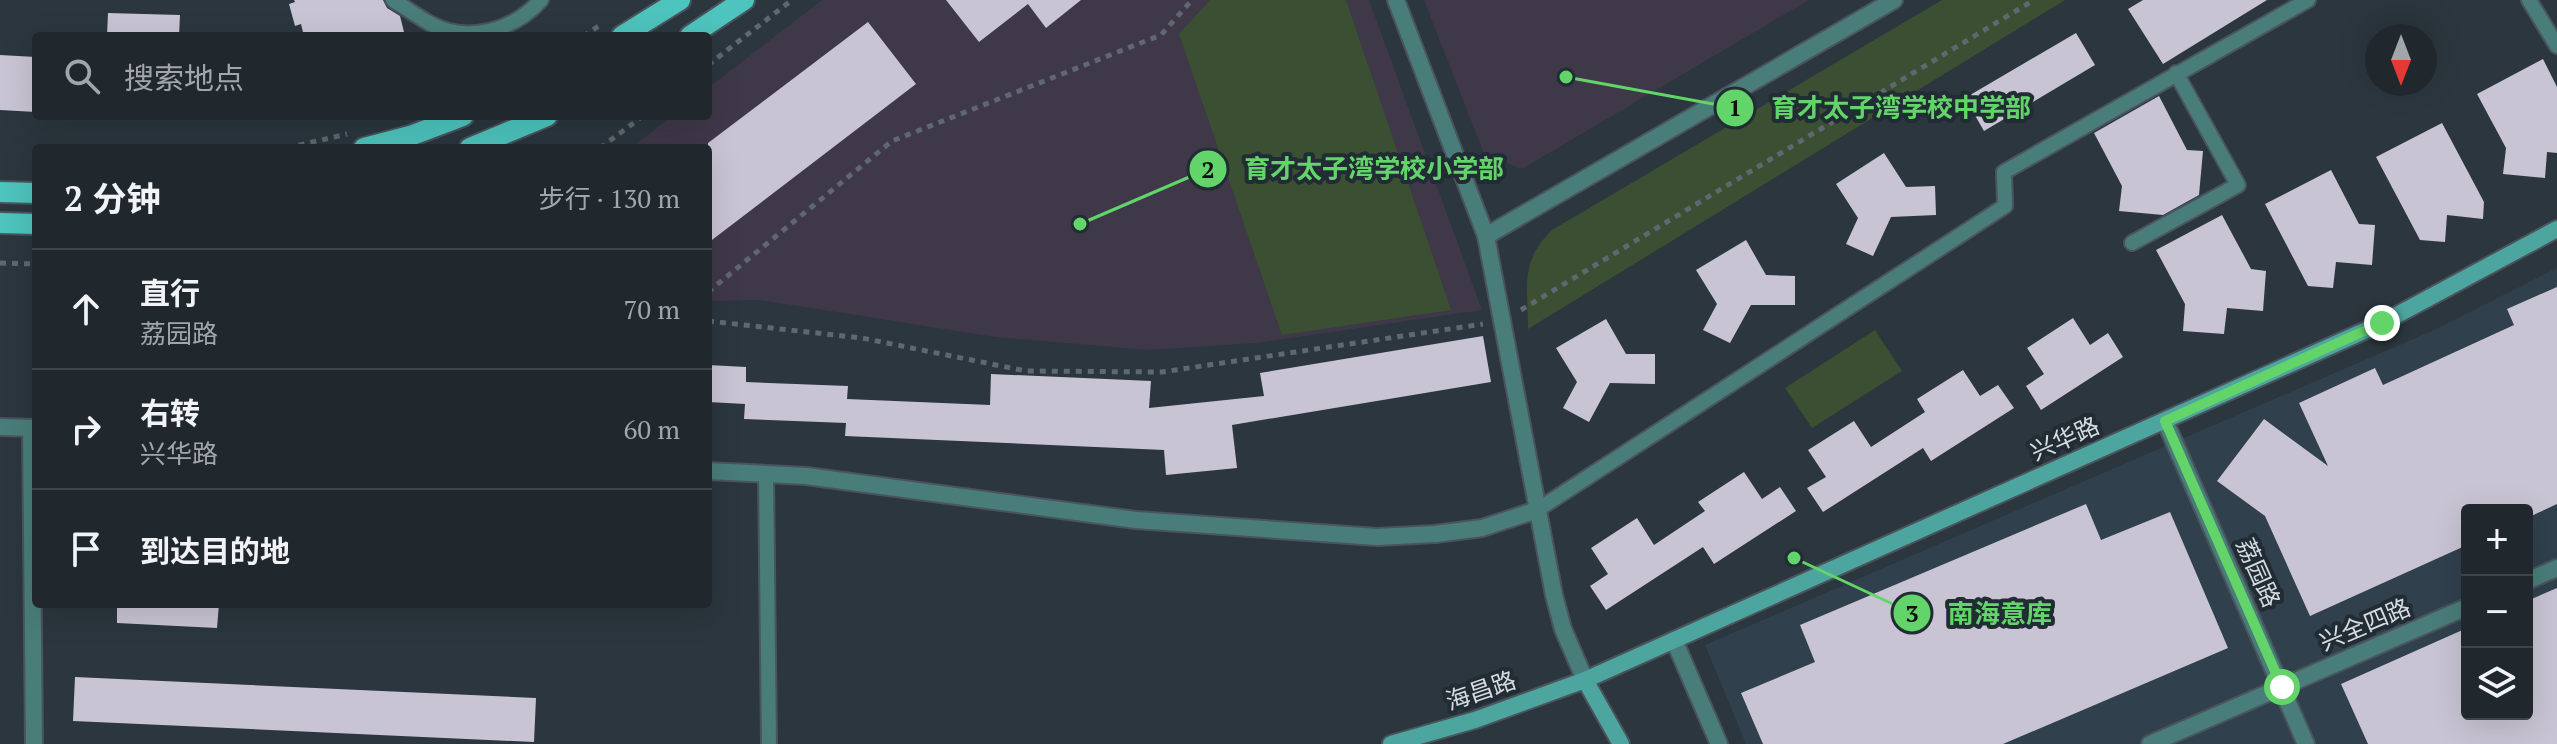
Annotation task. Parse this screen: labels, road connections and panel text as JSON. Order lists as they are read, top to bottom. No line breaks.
{"streets":{"street":["兴华路","荔园路","兴全四路","海昌路"]},"crossings":[["兴华路","荔园路"],["兴华路","海昌路"],["荔园路","兴全四路"]],"places":["育才太子湾学校中学部","育才太子湾学校小学部","南海意库"],"north":"bottom","page":{"search":"搜索地点","heading":["2 分钟","步行 · 130 m"],"list":[["直行","荔园路","70 m"],["右转","兴华路","60 m"],"到达目的地"],"map_buttons":["+","−"]}}
